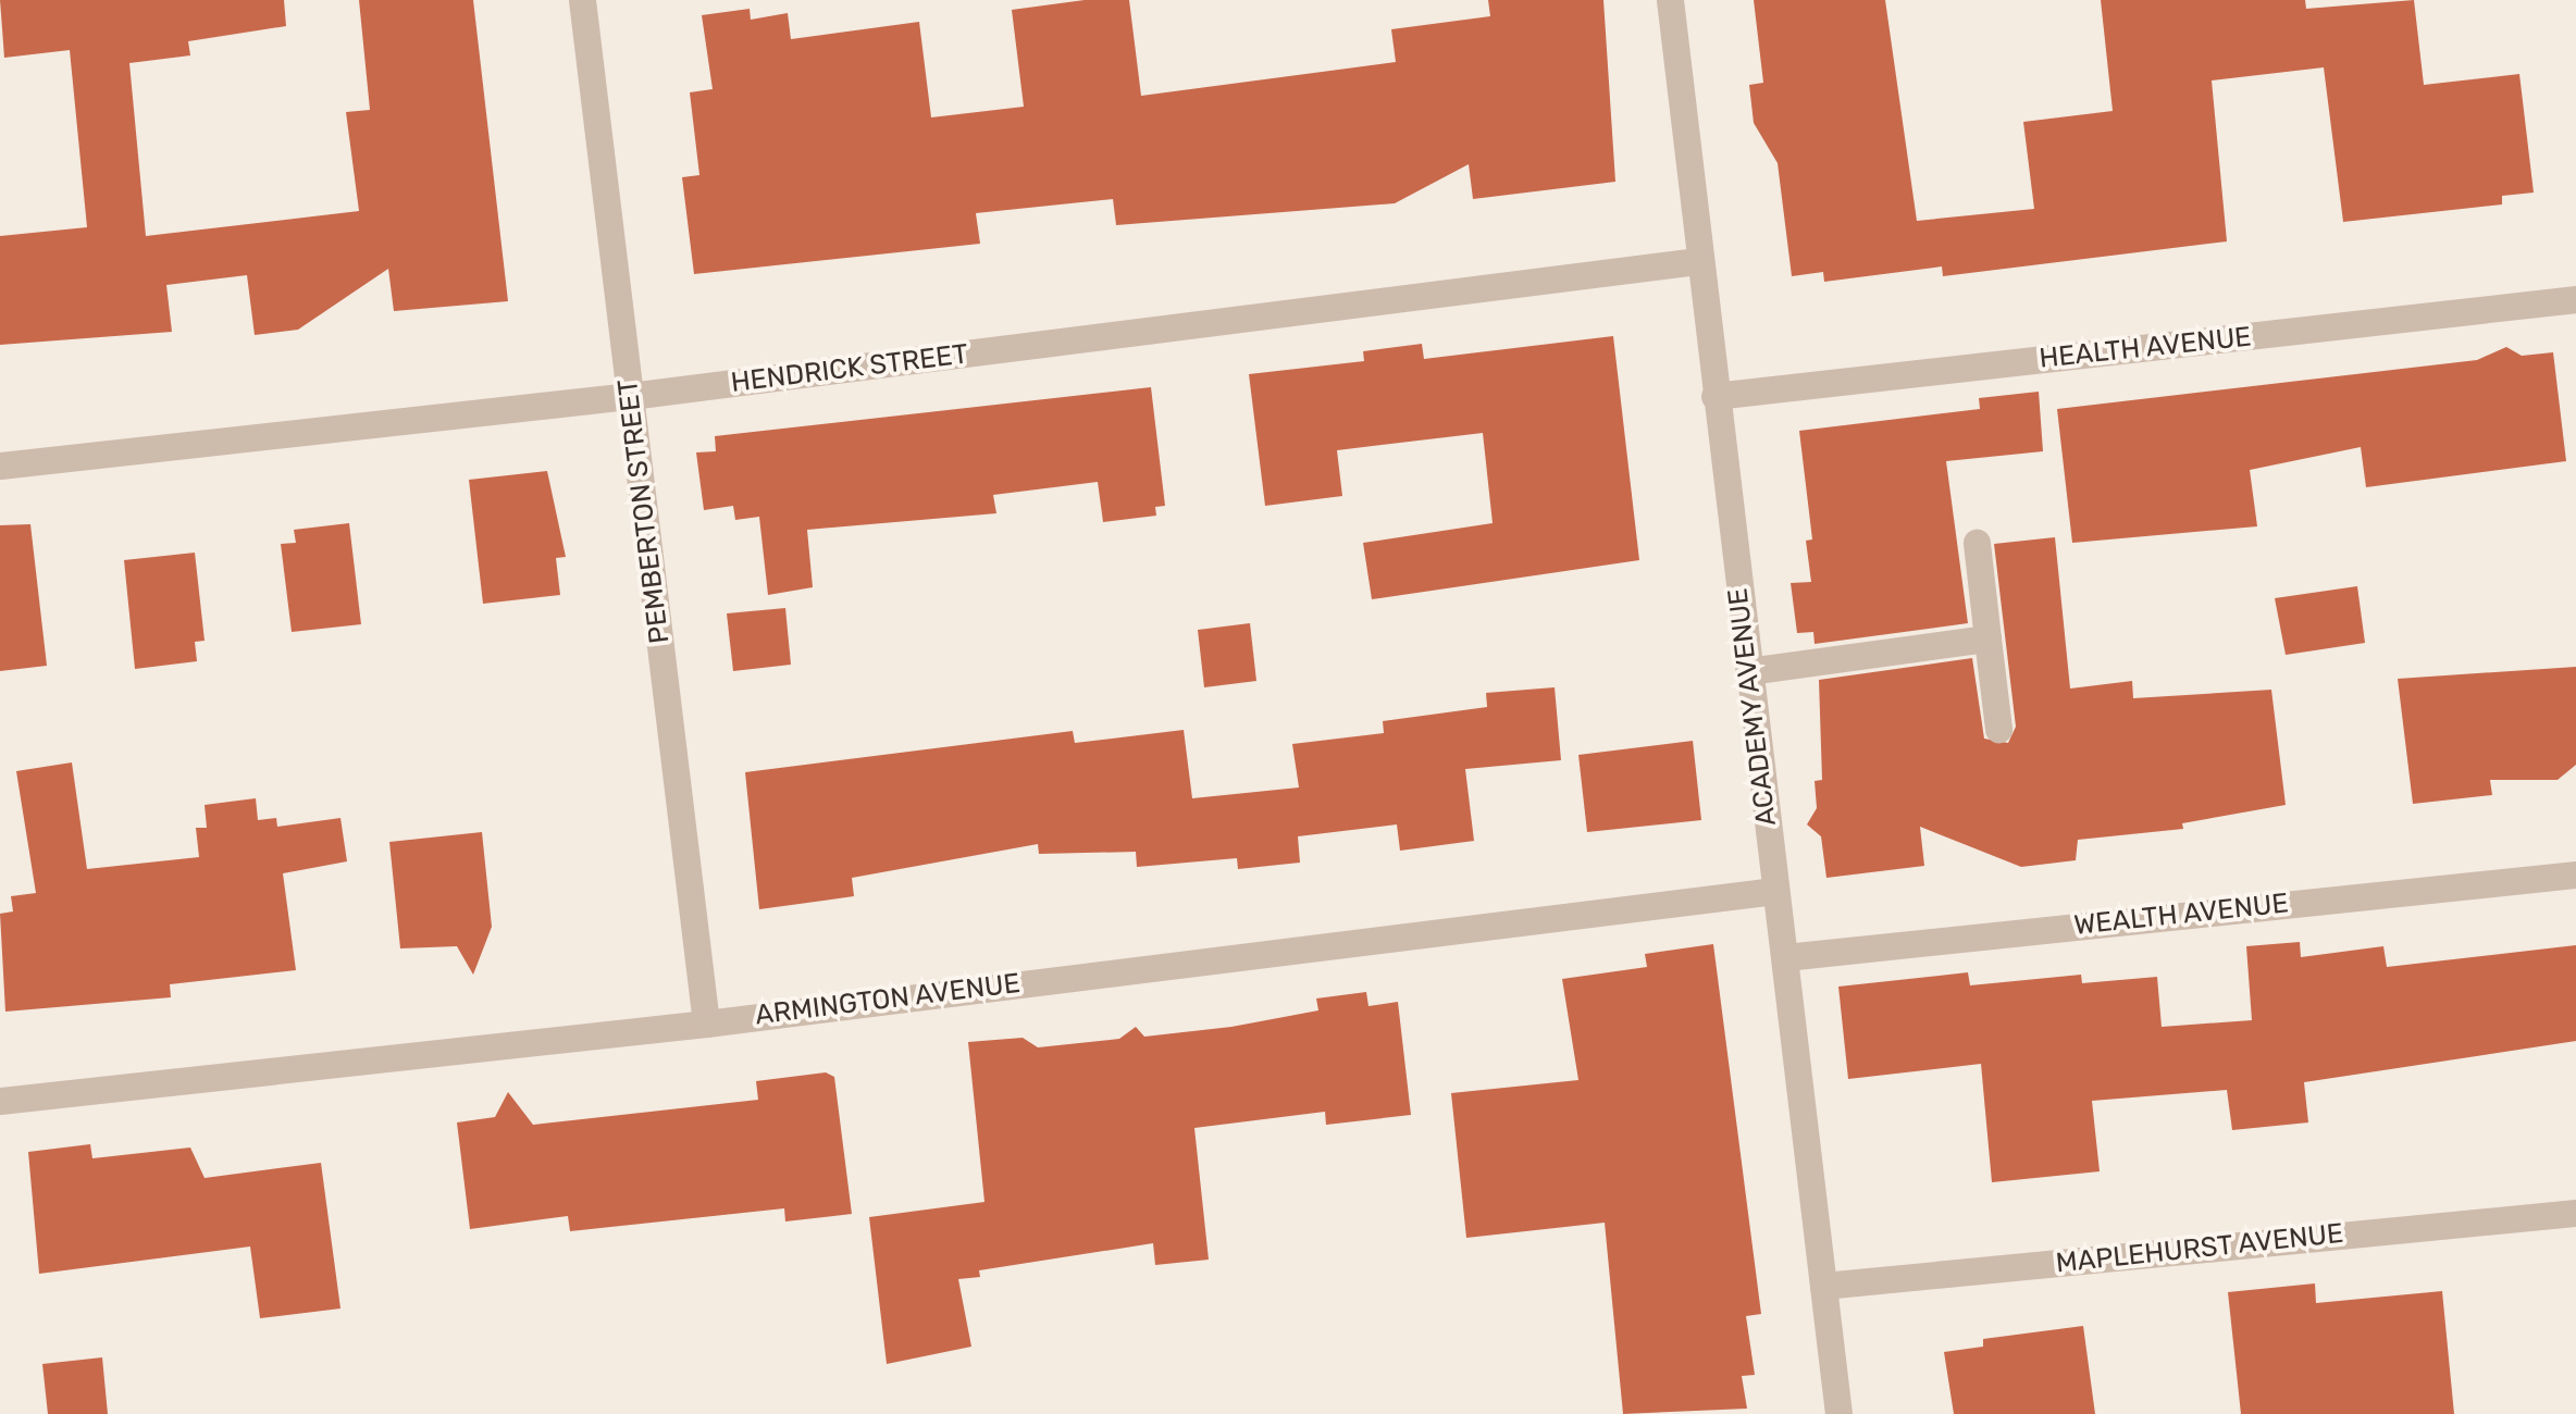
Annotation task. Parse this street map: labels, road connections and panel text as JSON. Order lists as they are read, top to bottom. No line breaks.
{"streets":{"street":["HEALTH AVENUE","HENDRICK STREET","PEMBERTON STREET","ACADEMY AVENUE","WEALTH AVENUE","ARMINGTON AVENUE","MAPLEHURST AVENUE"]},"crossings":[["HEALTH AVENUE","ACADEMY AVENUE"],["HENDRICK STREET","PEMBERTON STREET"],["HENDRICK STREET","ACADEMY AVENUE"],["PEMBERTON STREET","ARMINGTON AVENUE"],["ACADEMY AVENUE","WEALTH AVENUE"],["ACADEMY AVENUE","ARMINGTON AVENUE"],["ACADEMY AVENUE","MAPLEHURST AVENUE"]]}
